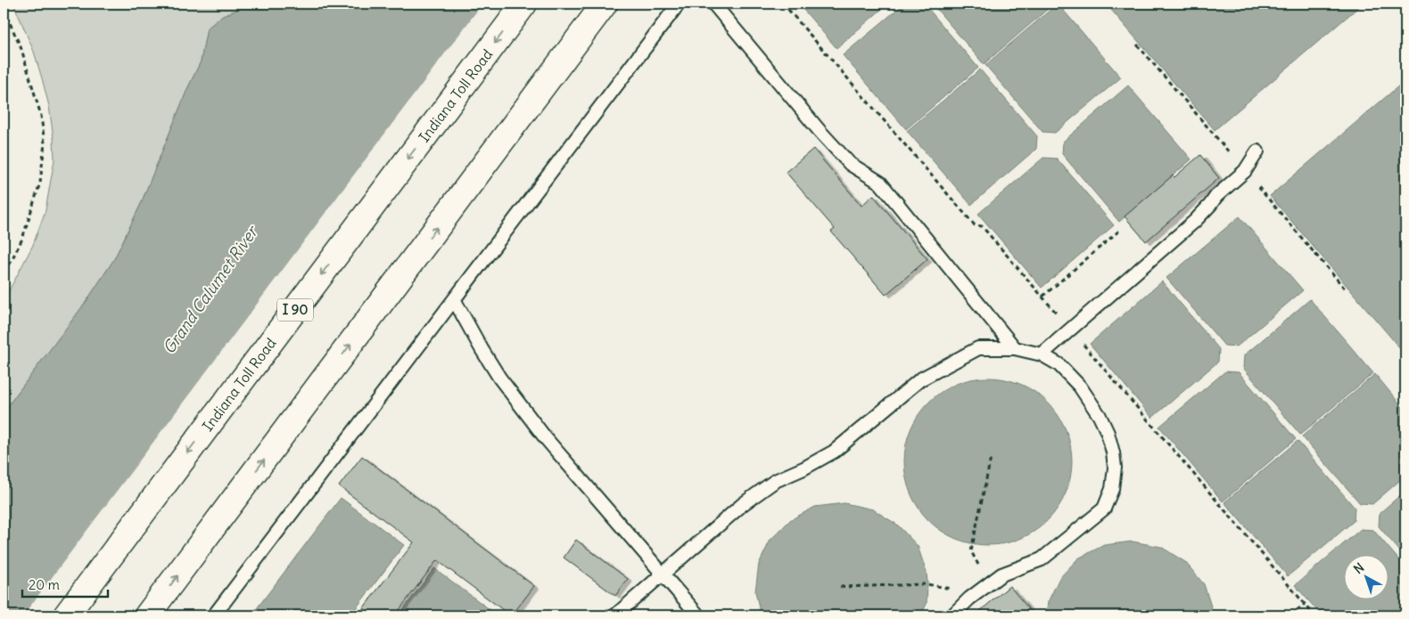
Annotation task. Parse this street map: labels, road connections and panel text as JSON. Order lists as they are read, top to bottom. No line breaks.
{"streets":{"highway":["Indiana Toll Road","I 90"]},"water":["Grand Calumet River"],"scale_bar":"20 m","north":"top left"}
